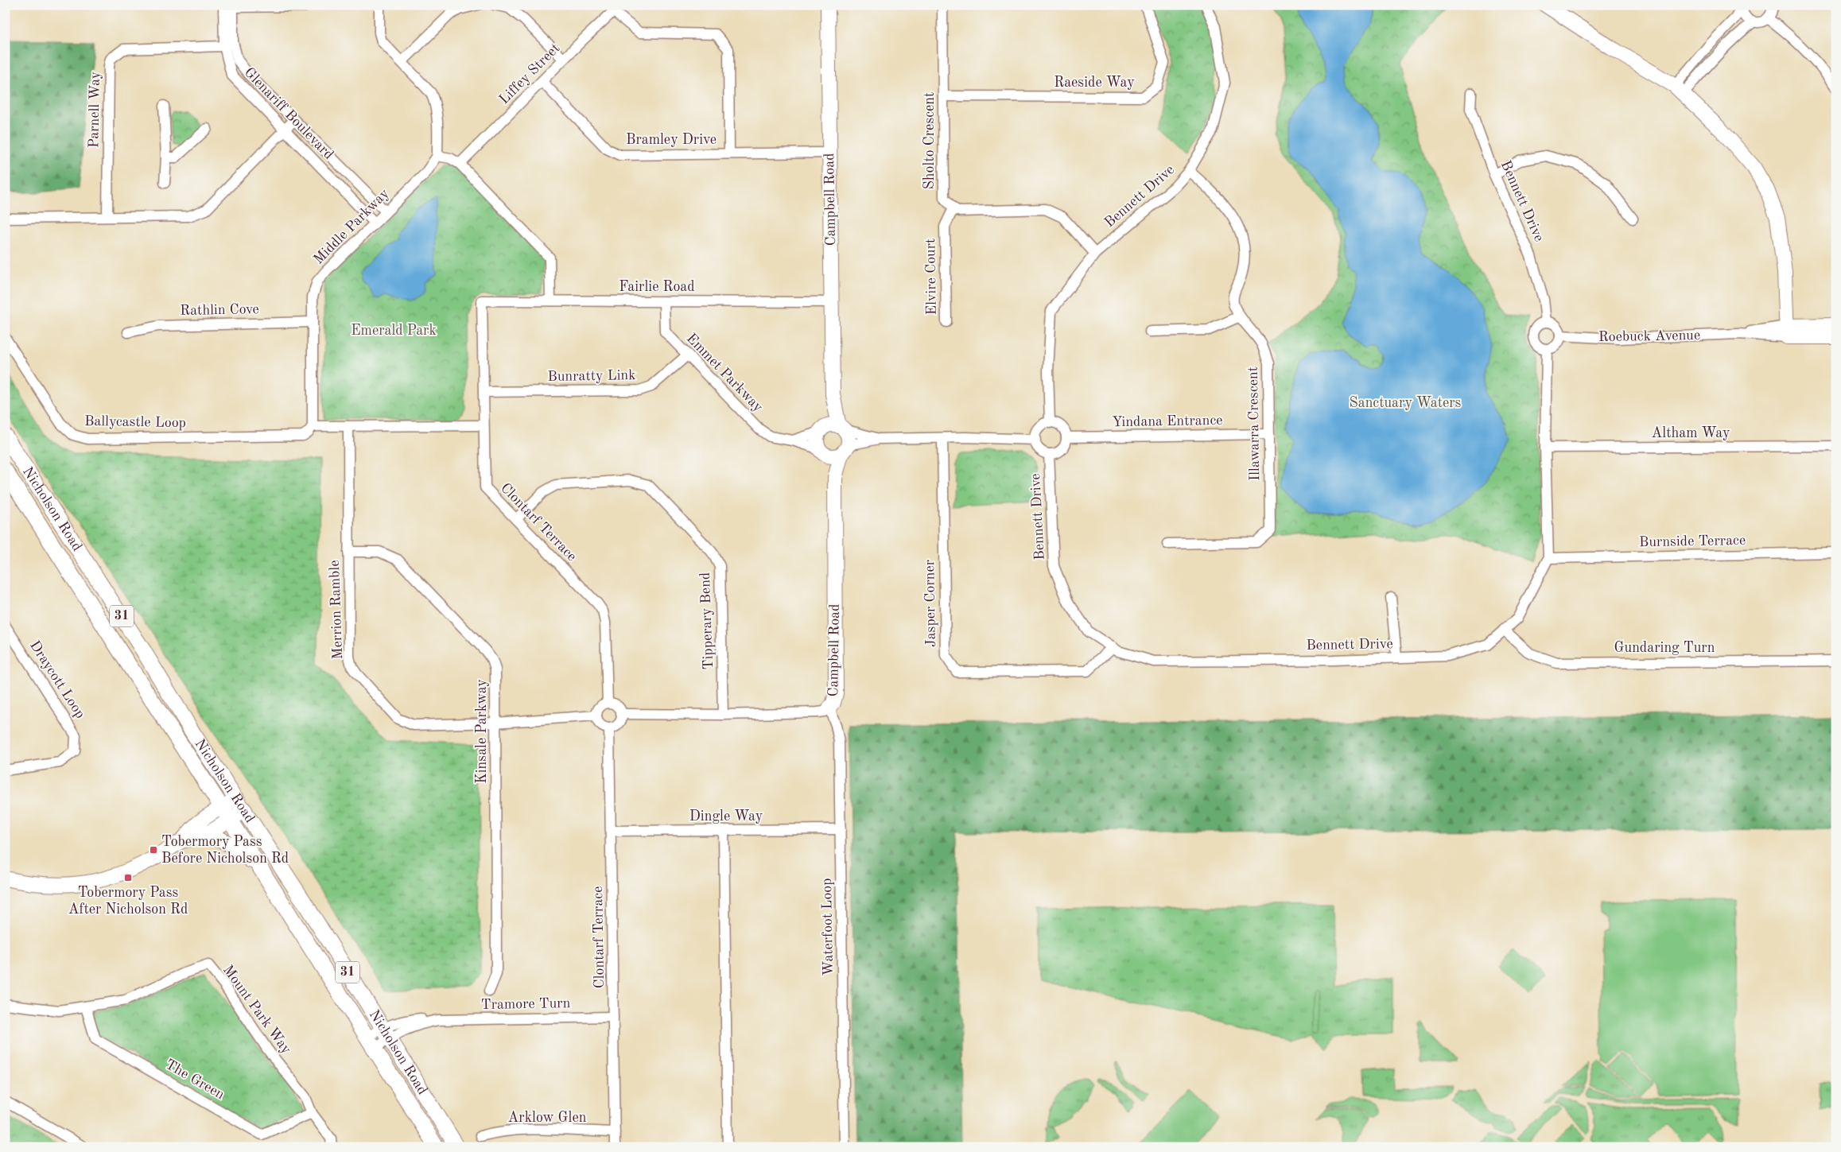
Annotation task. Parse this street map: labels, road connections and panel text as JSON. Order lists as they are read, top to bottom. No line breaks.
{"streets":{"main road":["Nicholson Road","31"],"street":["Liffey Street","Raeside Way","Parnell Way","Glenariff Boulevard","Bramley Drive","Sholto Crescent","Bennett Drive","Campbell Road","Middle Parkway","Elvire Court","Fairlie Road","Rathlin Cove","Roebuck Avenue","Emmet Parkway","Bunratty Link","Yindana Entrance","Ballycastle Loop","Illawarra Crescent","Altham Way","Clontarf Terrace","Burnside Terrace","Jasper Corner","Merrion Ramble","Tipperary Bend","Gundaring Turn","Draycott Loop","Kinsale Parkway","Dingle Way","Waterfoot Loop","Tramore Turn","Mount Park Way","The Green","Arklow Glen"]},"crossings":[["Liffey Street","Bramley Drive"],["Raeside Way","Sholto Crescent"],["Parnell Way","Glenariff Boulevard"],["Glenariff Boulevard","Middle Parkway"],["Bramley Drive","Campbell Road"],["Sholto Crescent","Elvire Court"],["Bennett Drive","Roebuck Avenue"],["Bennett Drive","Yindana Entrance"],["Bennett Drive","Illawarra Crescent"],["Bennett Drive","Altham Way"],["Bennett Drive","Burnside Terrace"],["Bennett Drive","Jasper Corner"],["Bennett Drive","Gundaring Turn"],["Campbell Road","Fairlie Road"],["Campbell Road","Emmet Parkway"],["Campbell Road","Clontarf Terrace"],["Campbell Road","Merrion Ramble"],["Campbell Road","Tipperary Bend"],["Campbell Road","Waterfoot Loop"],["Middle Parkway","Rathlin Cove"],["Middle Parkway","Ballycastle Loop"],["Fairlie Road","Emmet Parkway"],["Fairlie Road","Clontarf Terrace"],["Emmet Parkway","Bunratty Link"],["Bunratty Link","Clontarf Terrace"],["Yindana Entrance","Illawarra Crescent"],["Nicholson Road","Tramore Turn"],["Clontarf Terrace","Merrion Ramble"],["Clontarf Terrace","Tipperary Bend"],["Clontarf Terrace","Dingle Way"],["Clontarf Terrace","Tramore Turn"],["Clontarf Terrace","Arklow Glen"],["Merrion Ramble","Kinsale Parkway"],["Dingle Way","Waterfoot Loop"],["Mount Park Way","The Green"]],"parks":["Emerald Park","Sanctuary Waters"],"places":{"transit":["Tobermory Pass Before Nicholson Rd","Tobermory Pass After Nicholson Rd"]}}
